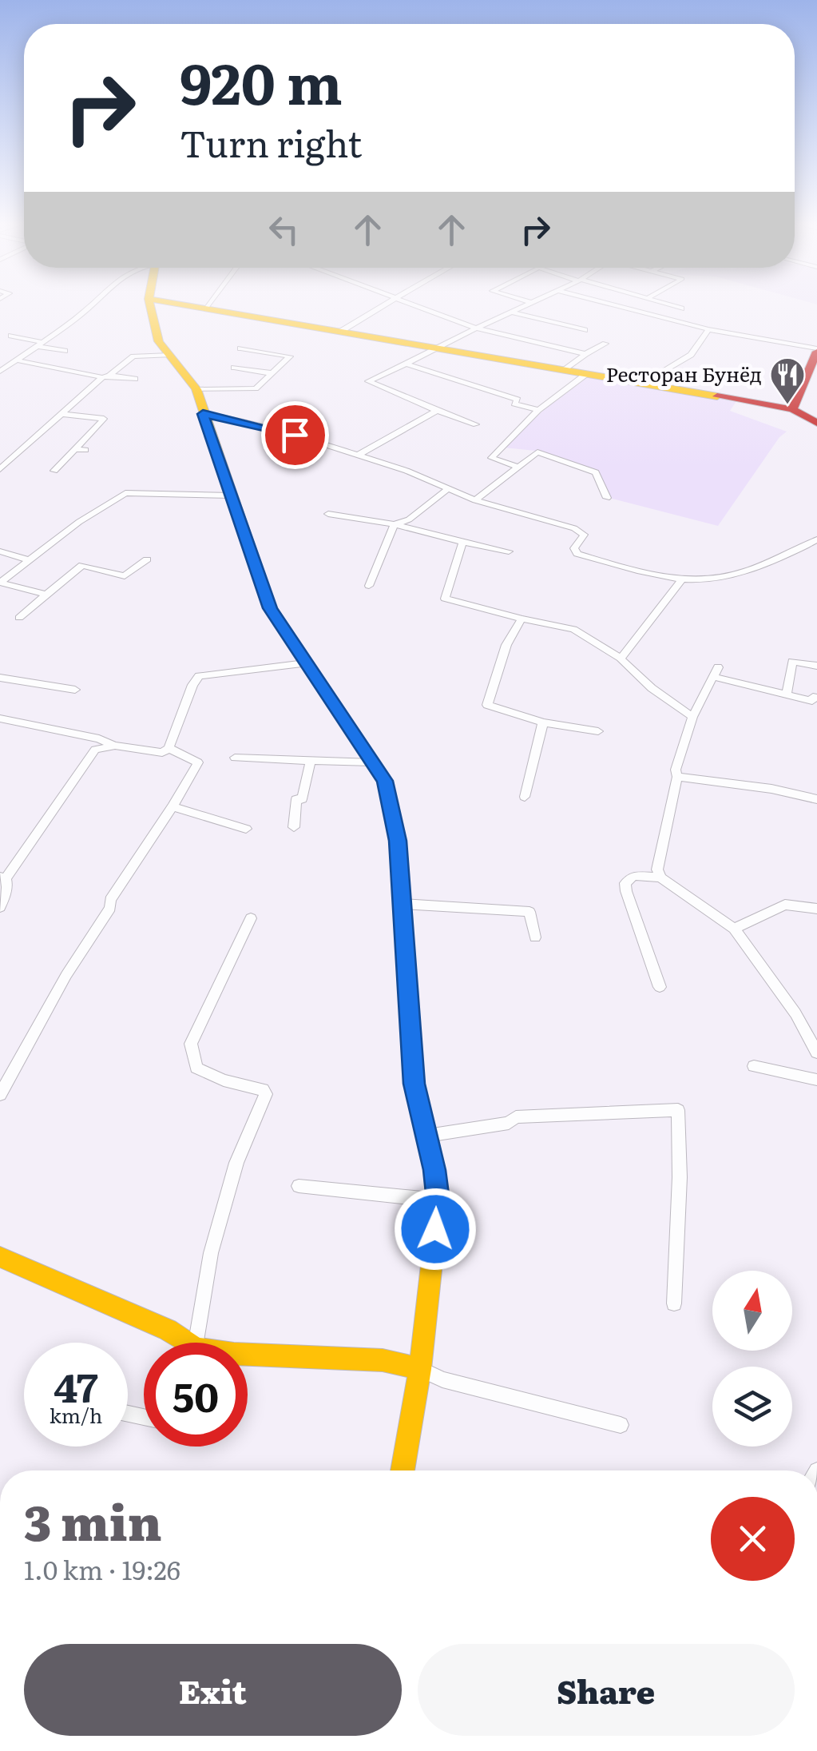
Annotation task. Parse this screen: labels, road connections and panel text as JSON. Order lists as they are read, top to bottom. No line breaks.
{"places":{"restaurant":["Ресторан Бунёд"]},"north":"top","page":{"turn":["920 m","Turn right"],"speed":"47 km/h","limit":"50","heading":["3 min","1.0 km · 19:26"],"buttons":["Exit","Share"]}}
